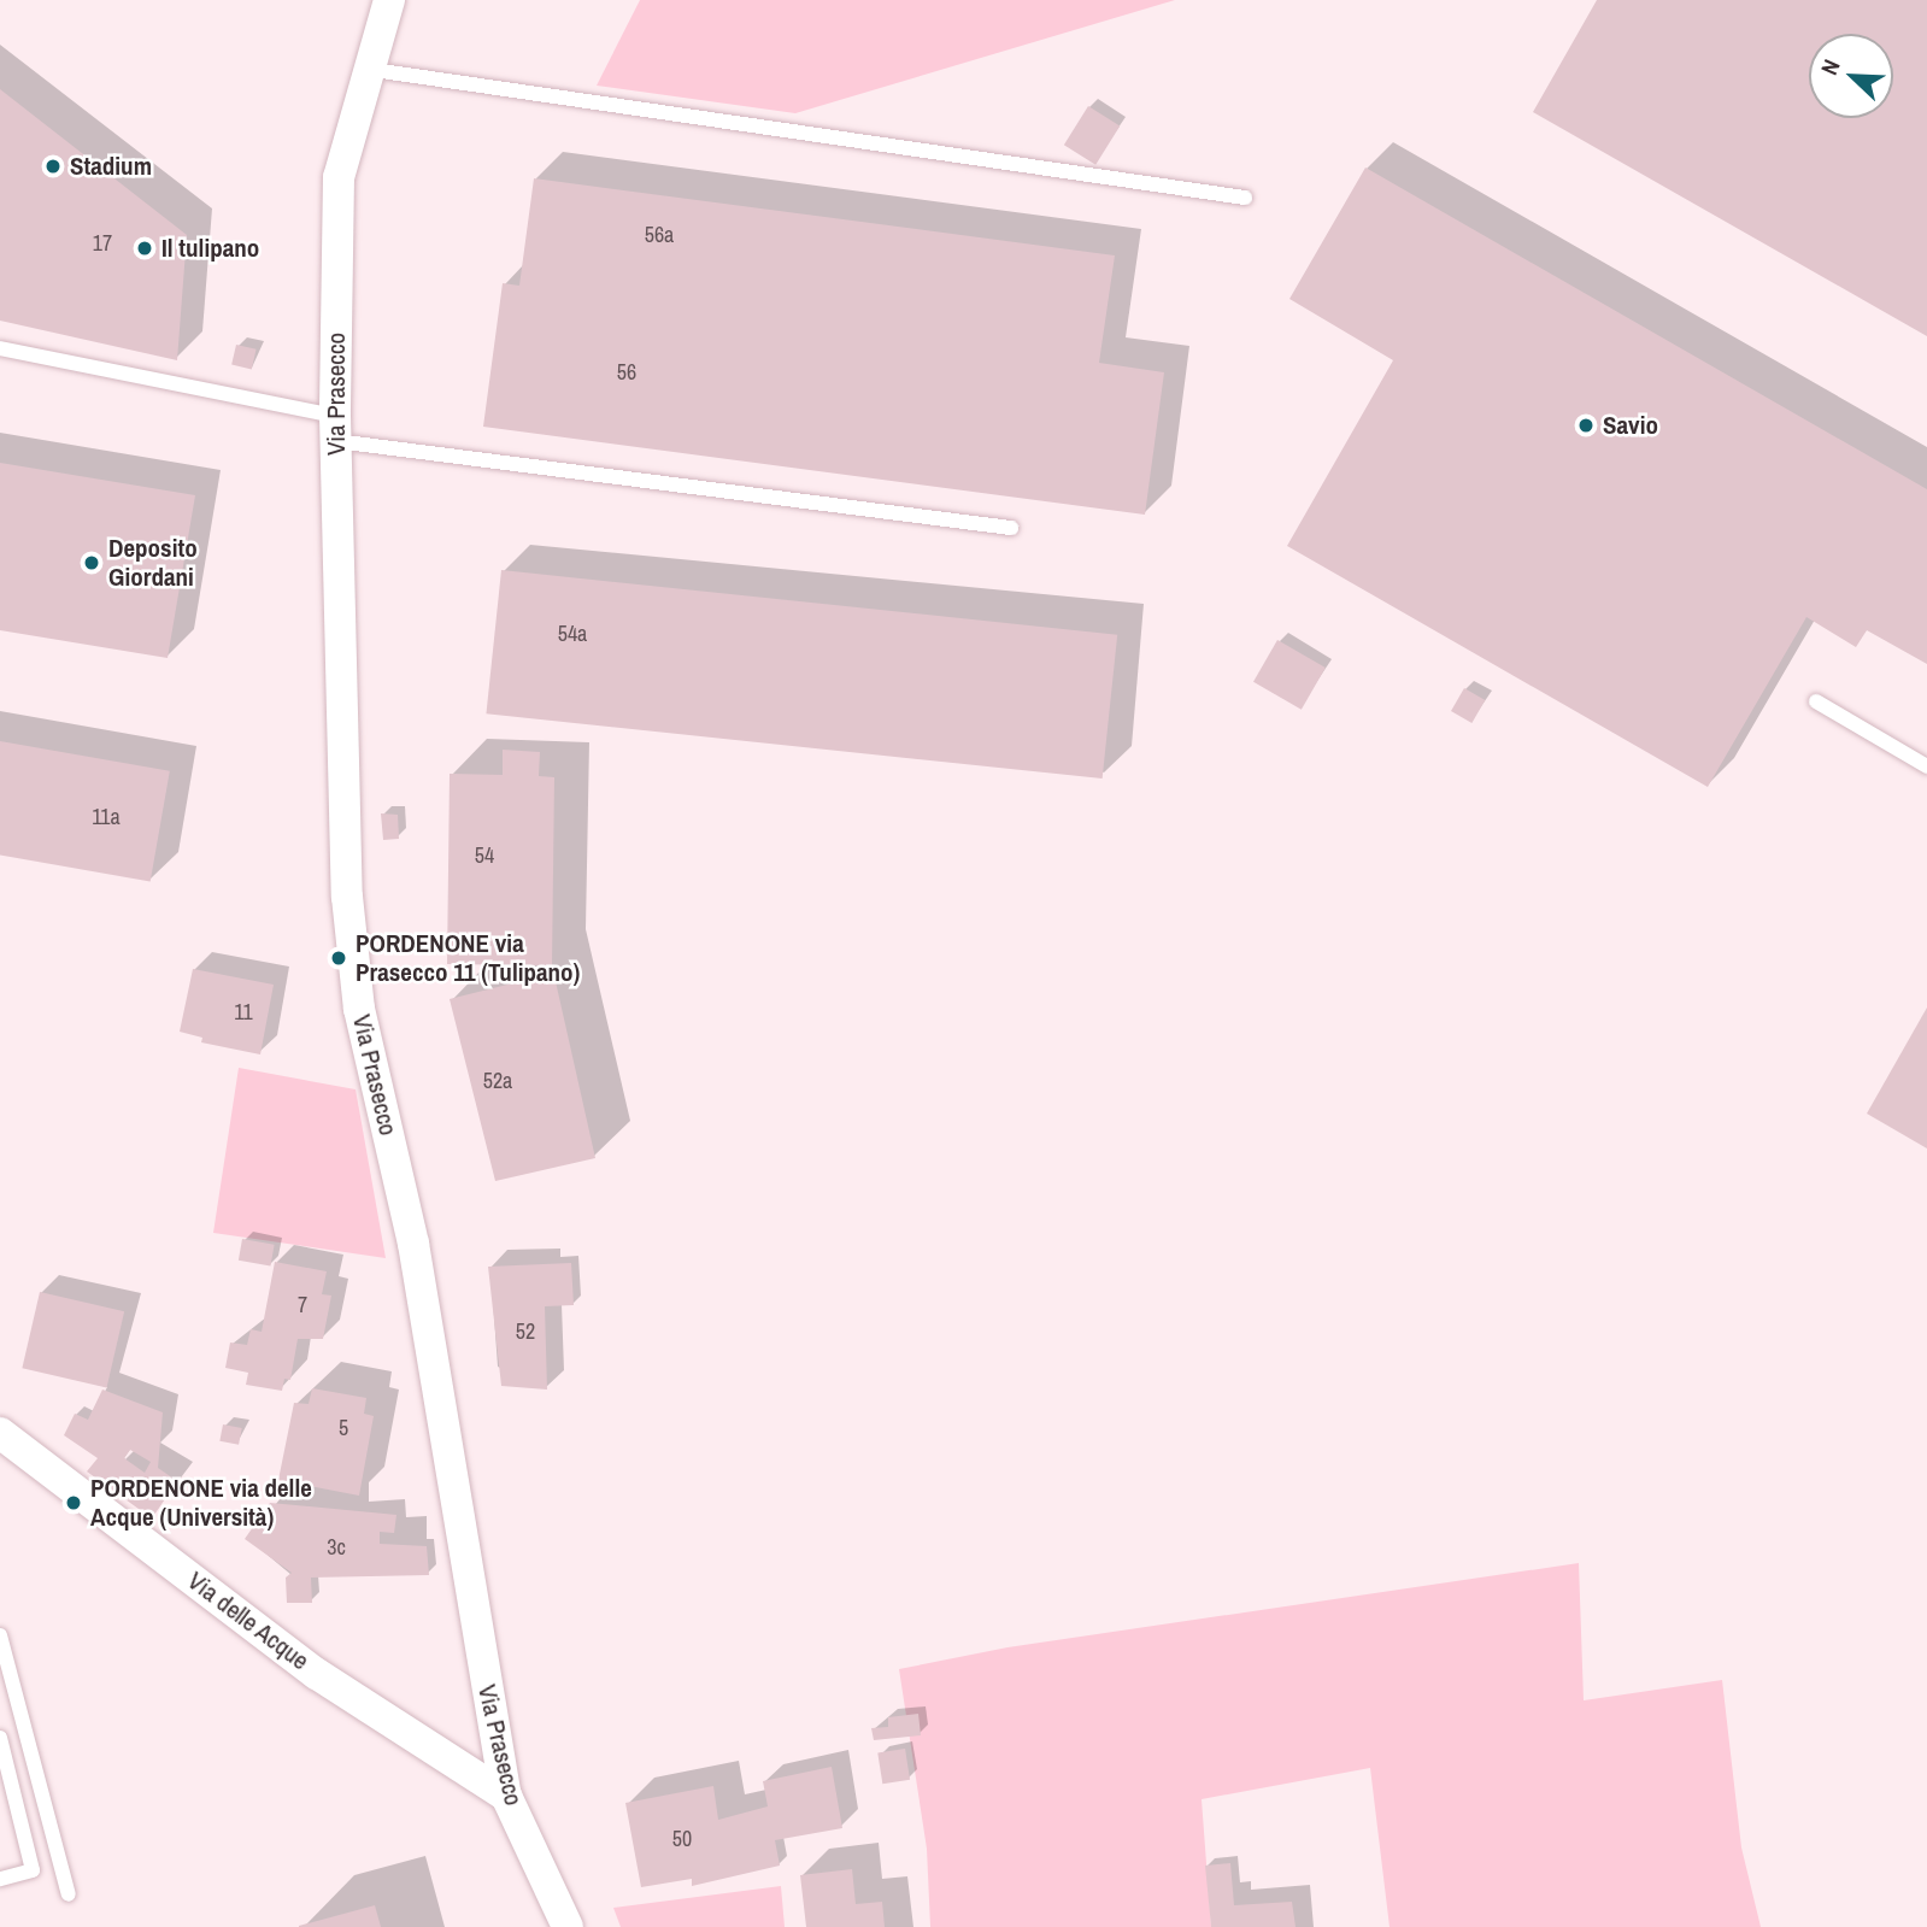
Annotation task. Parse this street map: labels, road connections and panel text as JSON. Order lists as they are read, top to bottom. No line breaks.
{"streets":{"street":["Via Prasecco","Via delle Acque"]},"crossings":[["Via Prasecco","Via delle Acque"]],"places":["Stadium","Il tulipano","Savio","Deposito Giordani","PORDENONE via Prasecco 11 (Tulipano)","PORDENONE via delle Acque (Università)"],"house_numbers":["56a","17","56","54a","11a","54","11","52a","7","52","5","3c","50"],"north":"top left"}
